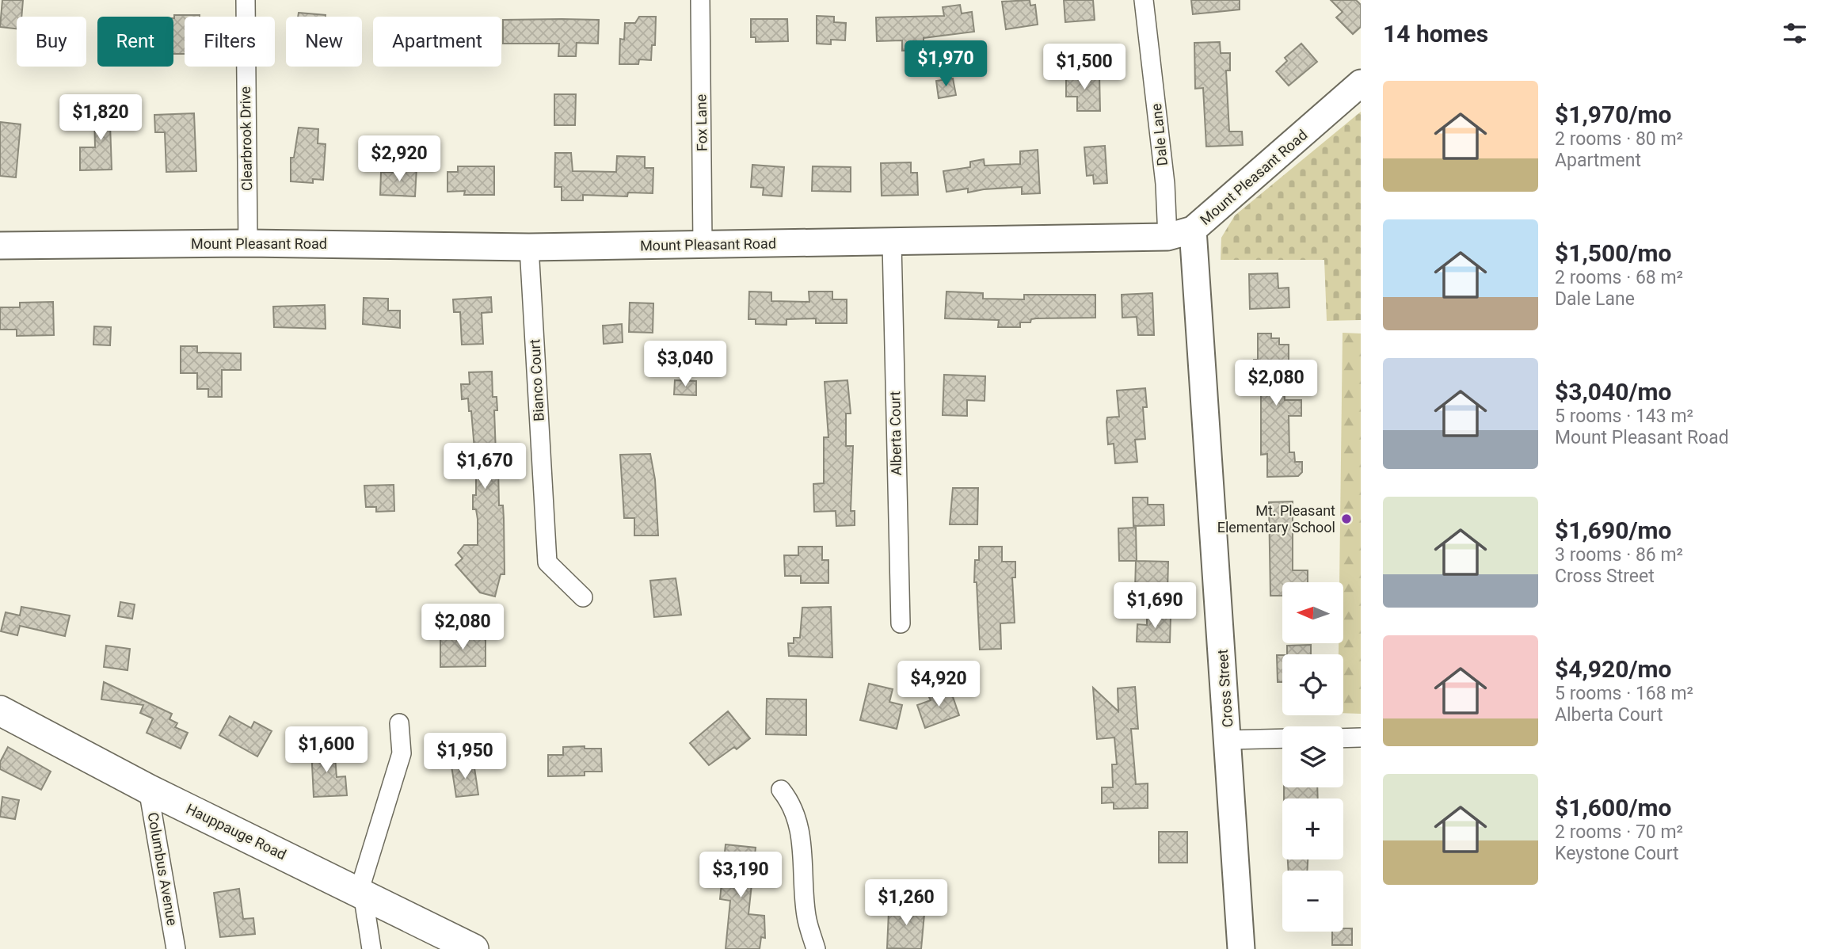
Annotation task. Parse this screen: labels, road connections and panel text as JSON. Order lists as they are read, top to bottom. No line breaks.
{"streets":{"main road":["Hauppauge Road"],"street":["Fox Lane","Dale Lane","Clearbrook Drive","Mount Pleasant Road","Bianco Court","Alberta Court","Cross Street","Columbus Avenue"]},"crossings":[["Fox Lane","Mount Pleasant Road"],["Dale Lane","Mount Pleasant Road"],["Clearbrook Drive","Mount Pleasant Road"],["Mount Pleasant Road","Bianco Court"],["Mount Pleasant Road","Alberta Court"],["Mount Pleasant Road","Cross Street"],["Hauppauge Road","Columbus Avenue"]],"places":["Mt. Pleasant Elementary School"],"north":"left","page":{"heading":"14 homes","chip":["Buy","Rent","Filters","New","Apartment"],"price":["$1,970","$1,500","$1,820","$2,920","$3,040","$2,080","$1,670","$1,690","$2,080","$4,920","$1,600","$1,950","$3,190","$1,260"],"list":[{"name":"$1,970/mo","note":"2 rooms · 80 m² · Apartment"},{"name":"$1,500/mo","note":"2 rooms · 68 m² · Dale Lane"},{"name":"$3,040/mo","note":"5 rooms · 143 m² · Mount Pleasant Road"},{"name":"$1,690/mo","note":"3 rooms · 86 m² · Cross Street"},{"name":"$4,920/mo","note":"5 rooms · 168 m² · Alberta Court"},{"name":"$1,600/mo","note":"2 rooms · 70 m² · Keystone Court"}],"map_buttons":["+","−"]}}
